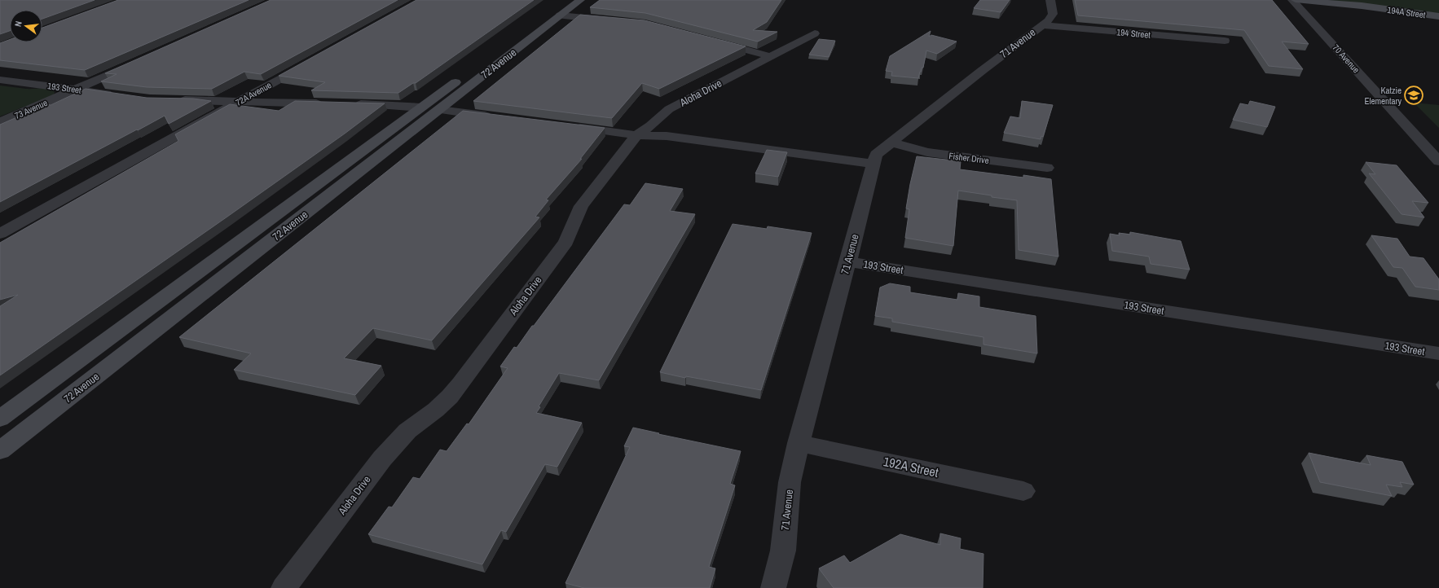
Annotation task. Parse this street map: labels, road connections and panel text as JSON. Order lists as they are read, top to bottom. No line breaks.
{"streets":{"main road":["194A Street","72 Avenue"],"street":["194 Street","71 Avenue","70 Avenue","193 Street","Aloha Drive","72A Avenue","73 Avenue","Fisher Drive","192A Street"]},"crossings":[["194 Street","71 Avenue"],["71 Avenue","193 Street"],["71 Avenue","Fisher Drive"],["71 Avenue","192A Street"],["193 Street","73 Avenue"]],"places":{"school or university":["Katzie Elementary"]},"north":"left"}
